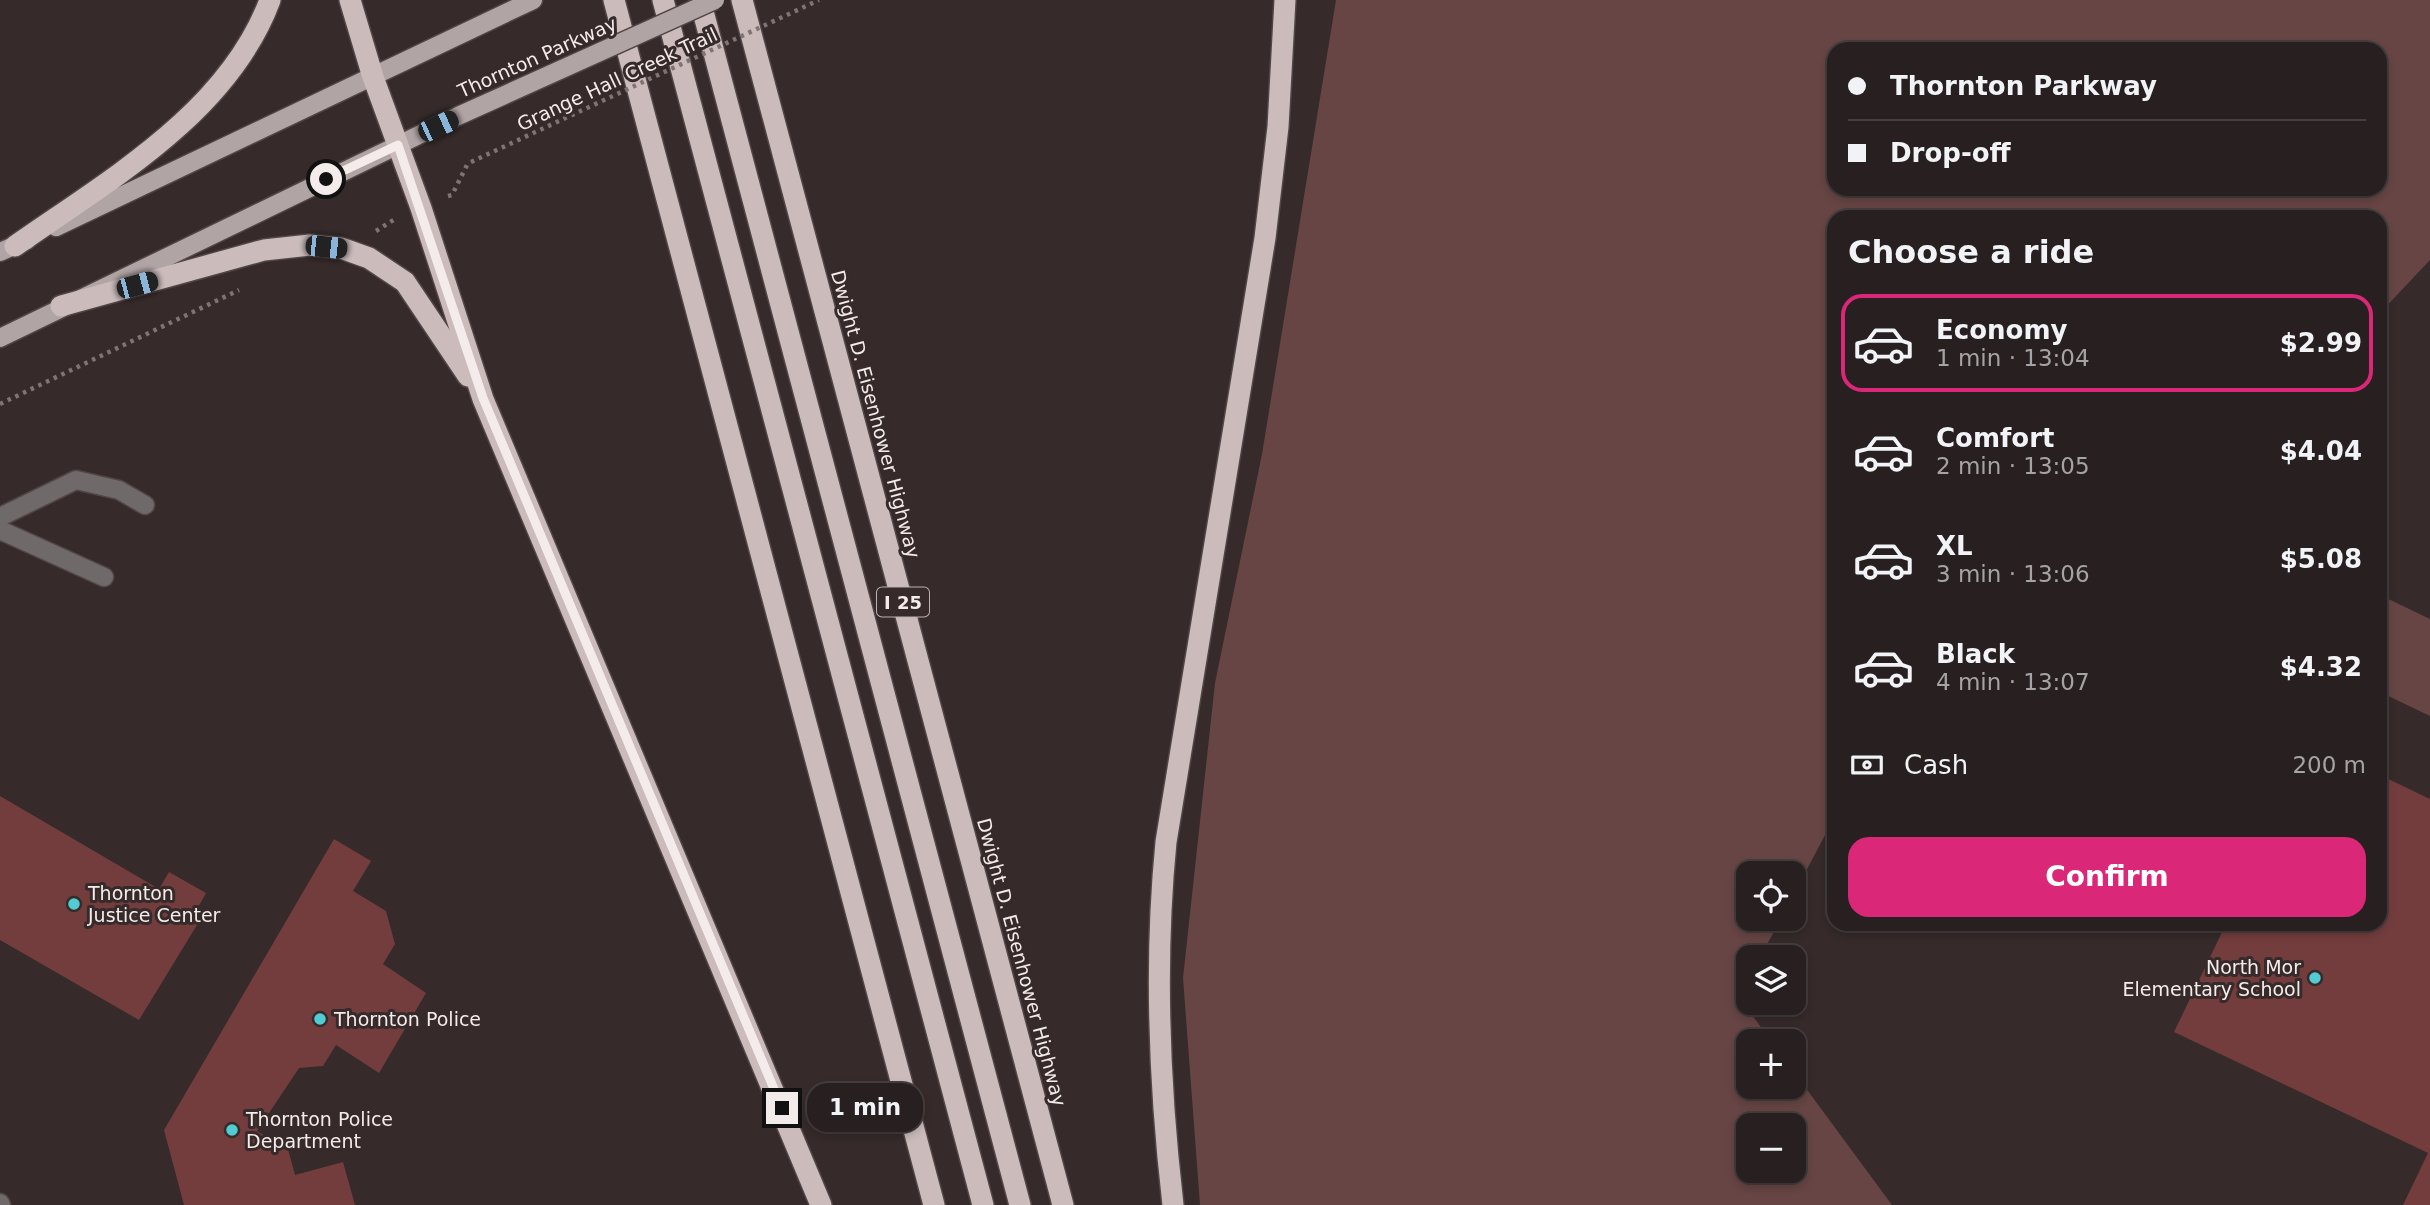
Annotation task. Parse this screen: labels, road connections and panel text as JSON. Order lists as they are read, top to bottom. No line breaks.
{"streets":{"highway":["Dwight D. Eisenhower Highway","I 25"],"main road":["Thornton Parkway"],"path":["Grange Hall Creek Trail"]},"places":["Thornton Justice Center","North Mor Elementary School","Thornton Police","Thornton Police Department"],"page":{"banner":["Thornton Parkway","Drop-off"],"heading":"Choose a ride","list":[{"name":"Economy","note":"1 min · 13:04","value":"$2.99"},{"name":"Comfort","note":"2 min · 13:05","value":"$4.04"},{"name":"XL","note":"3 min · 13:06","value":"$5.08"},{"name":"Black","note":"4 min · 13:07","value":"$4.32"}],"pay":["Cash","200 m"],"buttons":"Confirm","map_buttons":["+","−"],"bubble":"1 min"}}
